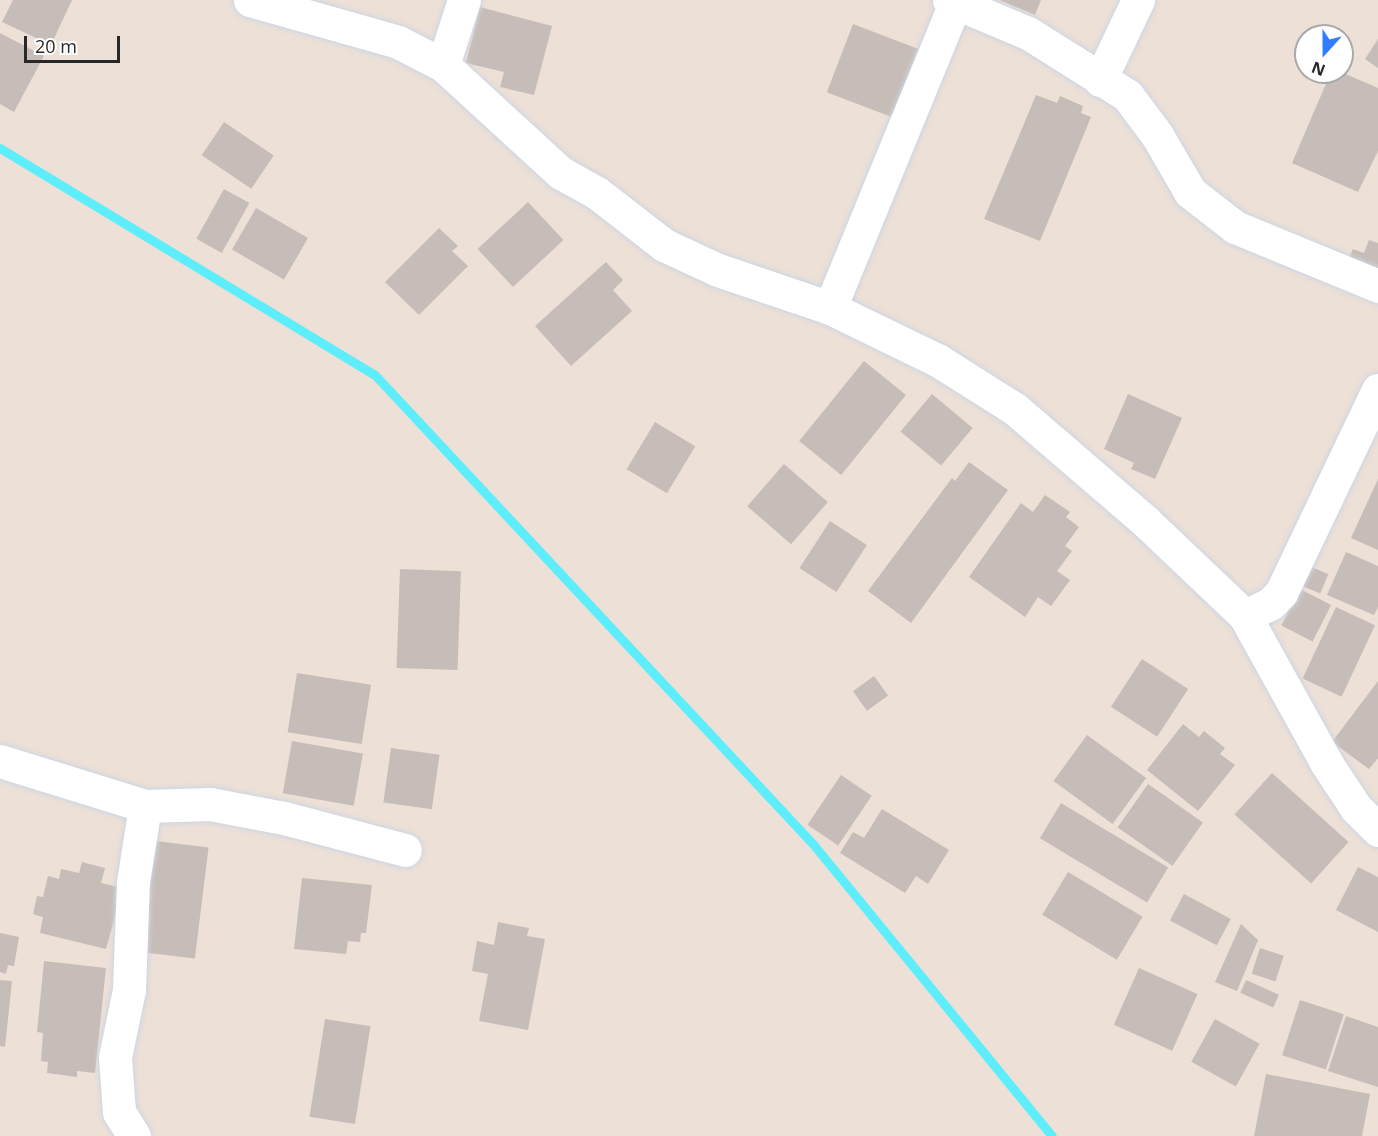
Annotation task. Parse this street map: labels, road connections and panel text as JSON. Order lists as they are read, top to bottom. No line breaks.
{"scale_bar":"20 m","north":"bottom"}
